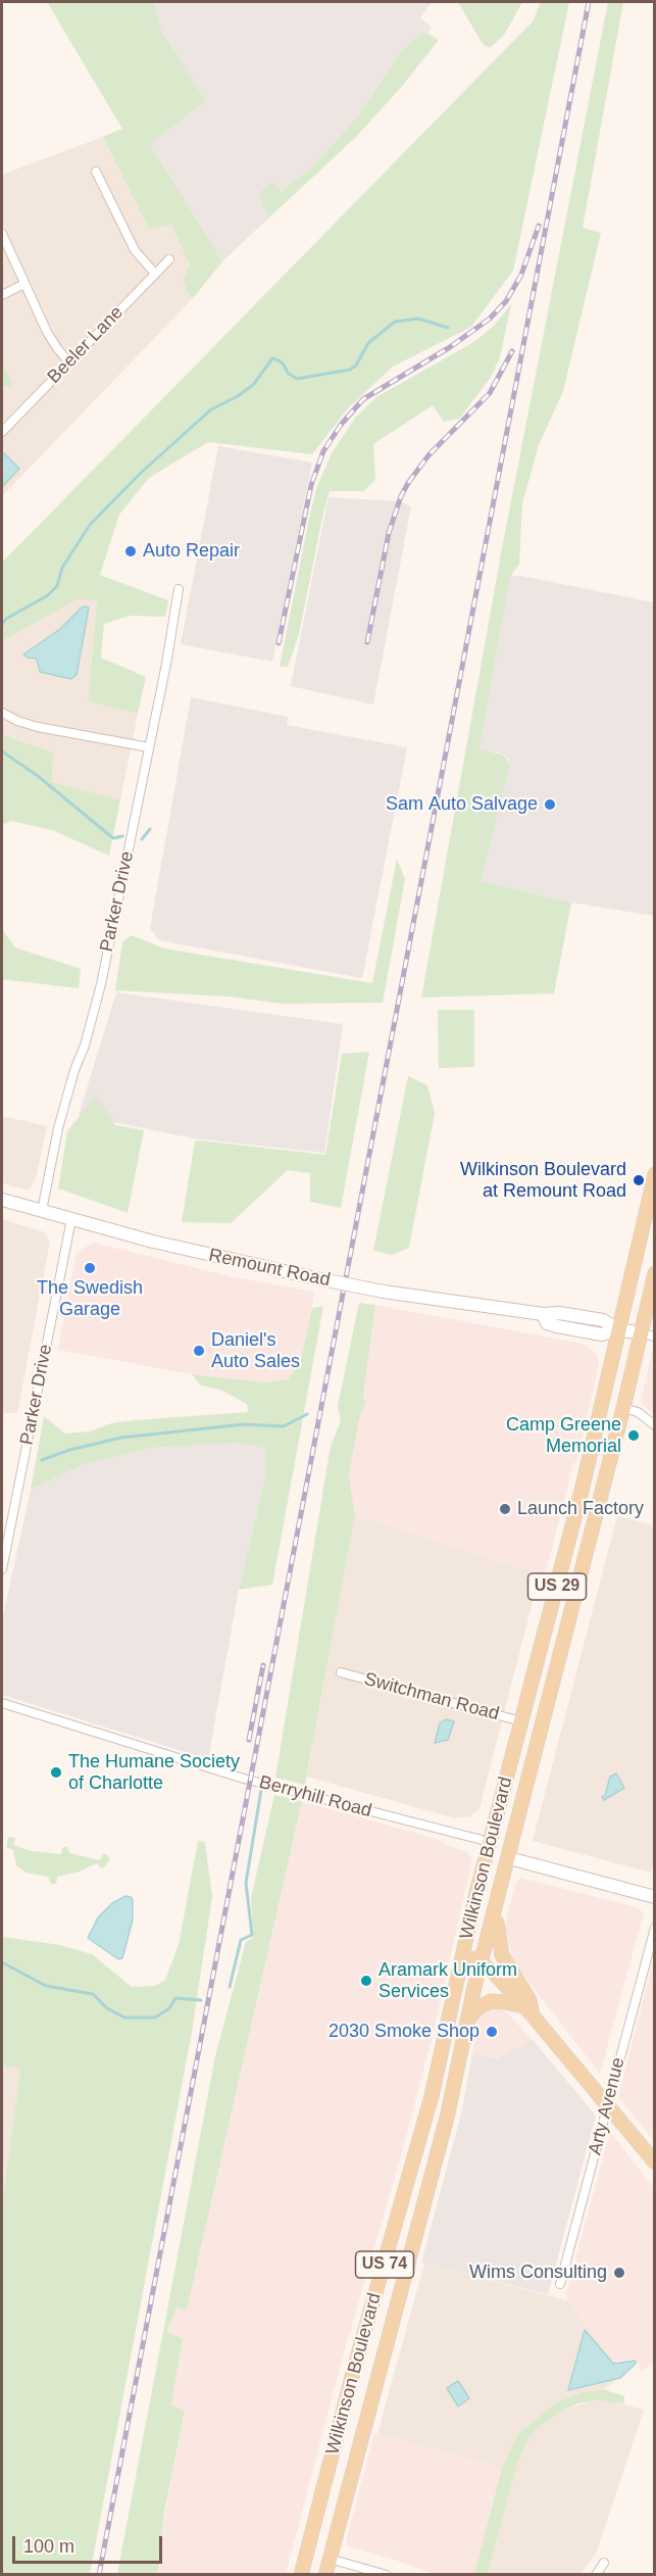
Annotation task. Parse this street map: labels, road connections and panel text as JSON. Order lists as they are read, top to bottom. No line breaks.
{"streets":{"main road":["Remount Road","US 29","Wilkinson Boulevard","US 74"],"street":["Beeler Lane","Parker Drive","Switchman Road","Berryhill Road","Arty Avenue"]},"crossings":[["Parker Drive","Remount Road"],["Remount Road","Wilkinson Boulevard"],["Switchman Road","Wilkinson Boulevard"],["Berryhill Road","Wilkinson Boulevard"]],"places":["Auto Repair","Sam Auto Salvage","Wilkinson Boulevard at Remount Road","The Swedish Garage","Daniel's Auto Sales","Camp Greene Memorial","Launch Factory","The Humane Society of Charlotte","Aramark Uniform Services","2030 Smoke Shop","Wims Consulting"],"scale_bar":"100 m"}
